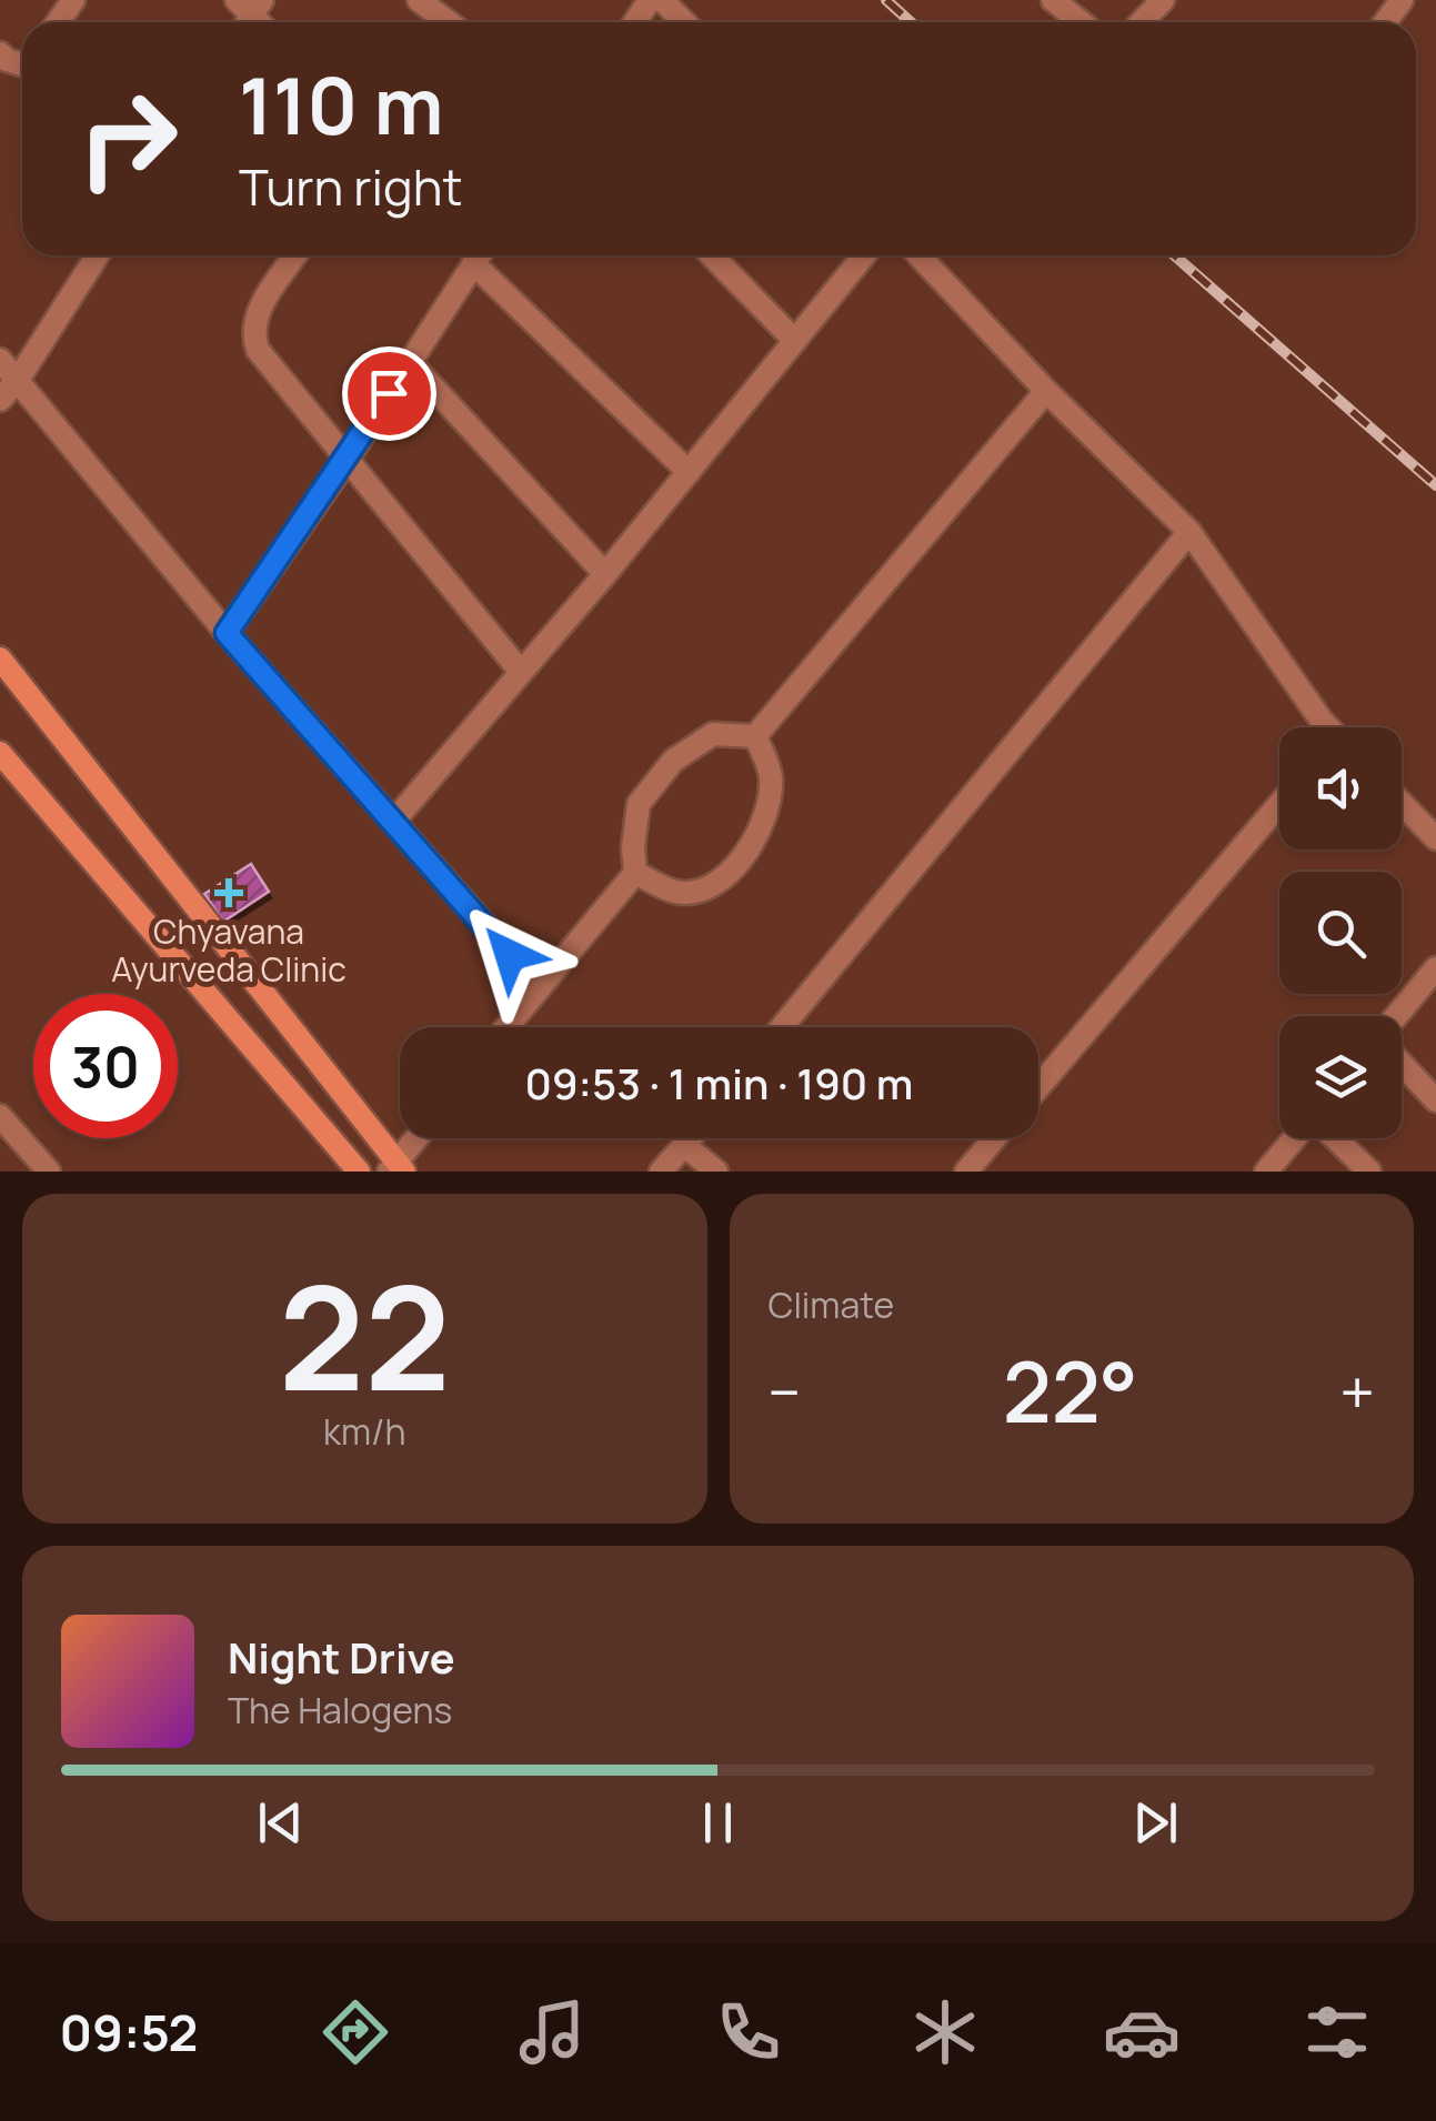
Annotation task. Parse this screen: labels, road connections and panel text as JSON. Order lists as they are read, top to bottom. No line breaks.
{"places":{"health":["Chyavana Ayurveda Clinic"]},"page":{"turn":["110 m","Turn right"],"limit":"30","trip":"09:53 · 1 min · 190 m","tile":[["22","km/h"],"Climate"],"heat":["−","22°","+"],"song":["Night Drive","The Halogens"],"tabs":"09:52"}}
